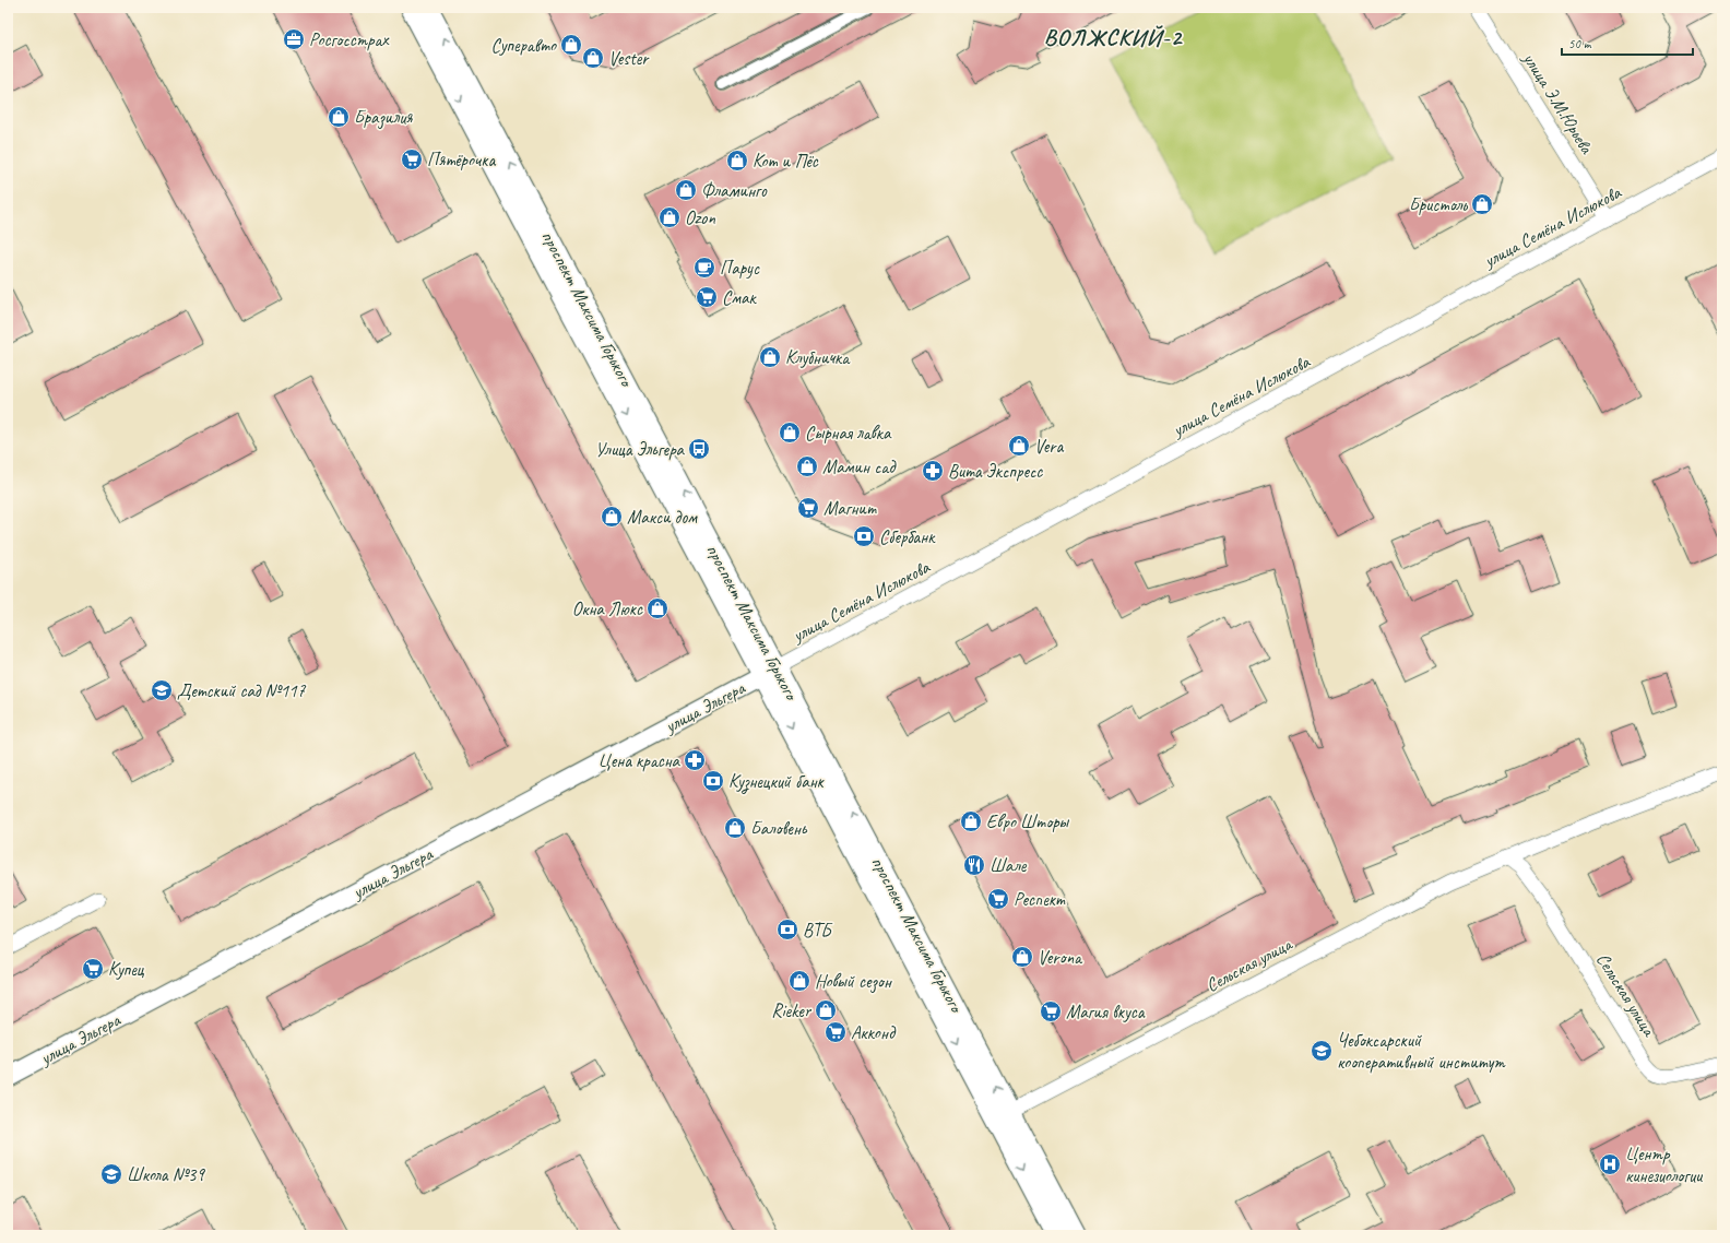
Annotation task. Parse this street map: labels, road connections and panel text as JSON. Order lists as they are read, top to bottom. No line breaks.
{"streets":{"main road":["проспект Максима Горького"],"street":["улица Э.М.Юрьева","улица Семёна Ислюкова","улица Эльгера","Сельская улица"]},"crossings":[["улица Э.М.Юрьева","улица Семёна Ислюкова"],["улица Семёна Ислюкова","проспект Максима Горького"],["улица Семёна Ислюкова","улица Эльгера"],["проспект Максима Горького","улица Эльгера"],["проспект Максима Горького","Сельская улица"]],"districts":["ВОЛЖСКИЙ-2"],"places":{"office":["Росгосстрах"],"shop":["Суперавто","Vester","Бразилия","Кот и Пёс","Фламинго","Бристоль","Ozon","Клубничка","Сырная лавка","Vera","Мамин сад","Макси дом","Окна Люкс","Евро Шторы","Баловень","Verona","Новый сезон","Rieker"],"supermarket":["Пятёрочка","Смак","Магнит","Респект","Купец","Магия вкуса","Акконд"],"cafe":["Парус"],"bus stop":["Улица Эльгера"],"pharmacy":["Вита Экспресс","Цена красна"],"bank":["Сбербанк","Кузнецкий банк","ВТБ"],"school or university":["Детский сад №117","Чебоксарский кооперативный институт","Школа №39"],"restaurant":["Шале"],"hospital":["Центр кинезиологии"]},"scale_bar":"50 m"}
